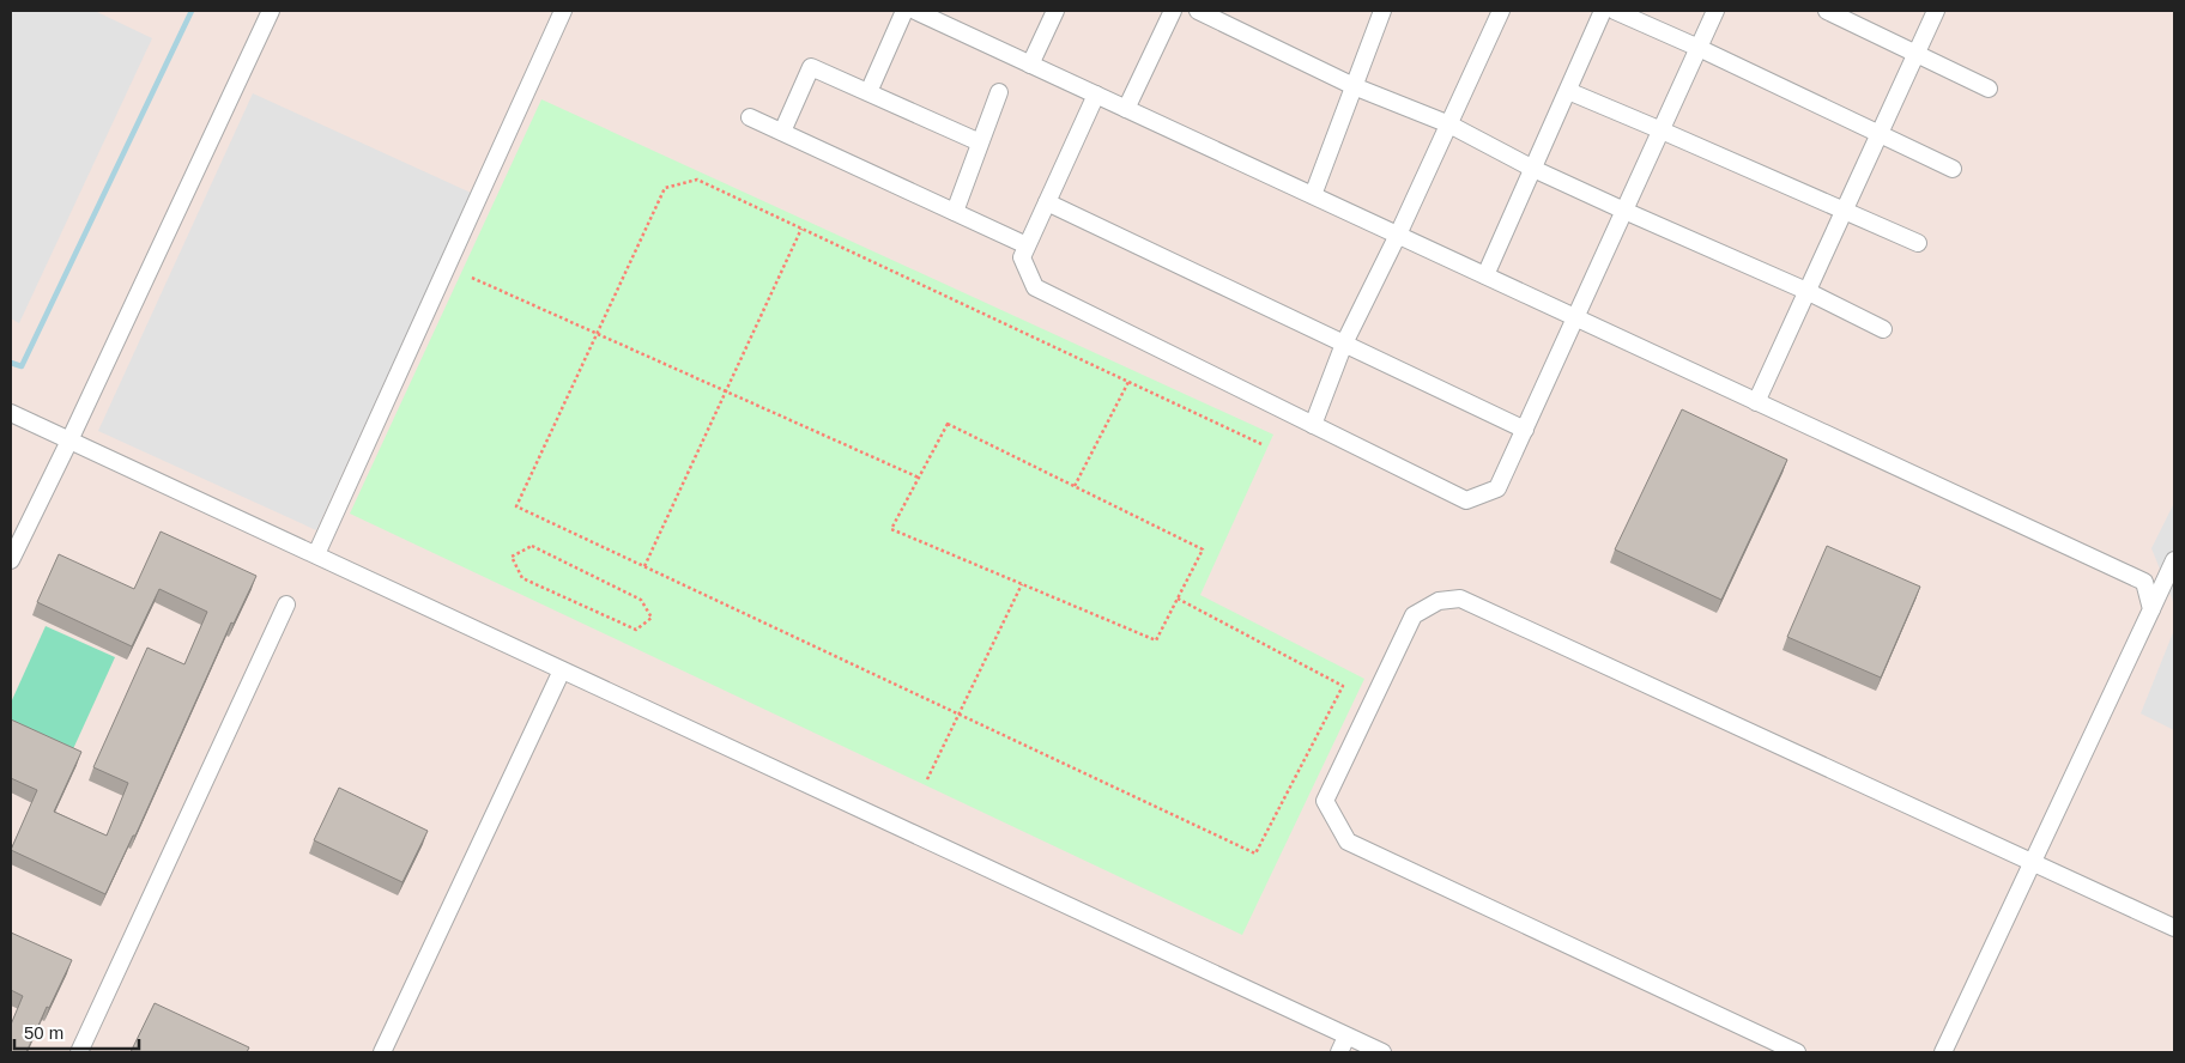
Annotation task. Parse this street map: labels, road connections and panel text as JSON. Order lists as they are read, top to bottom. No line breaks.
{"scale_bar":"50 m"}
